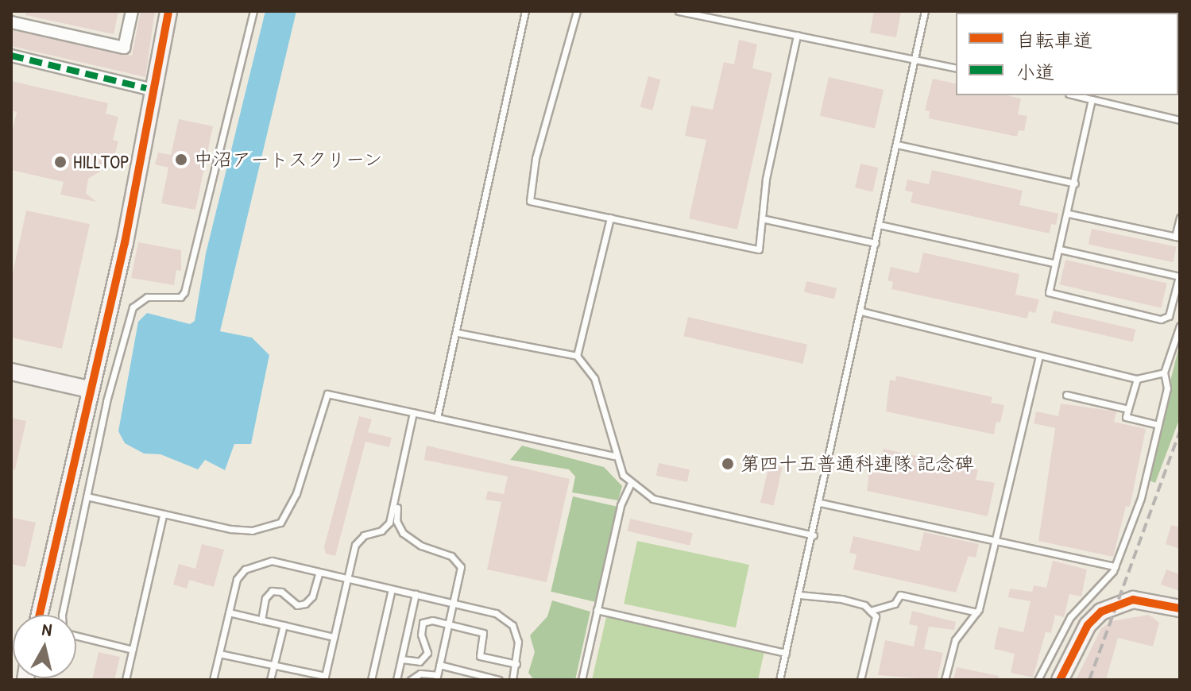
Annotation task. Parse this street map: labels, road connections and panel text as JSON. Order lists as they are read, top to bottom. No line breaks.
{"places":["中沼アートスクリーン","HILLTOP","第四十五普通科連隊 記念碑"],"legend":["自転車道","小道"],"north":"top"}
